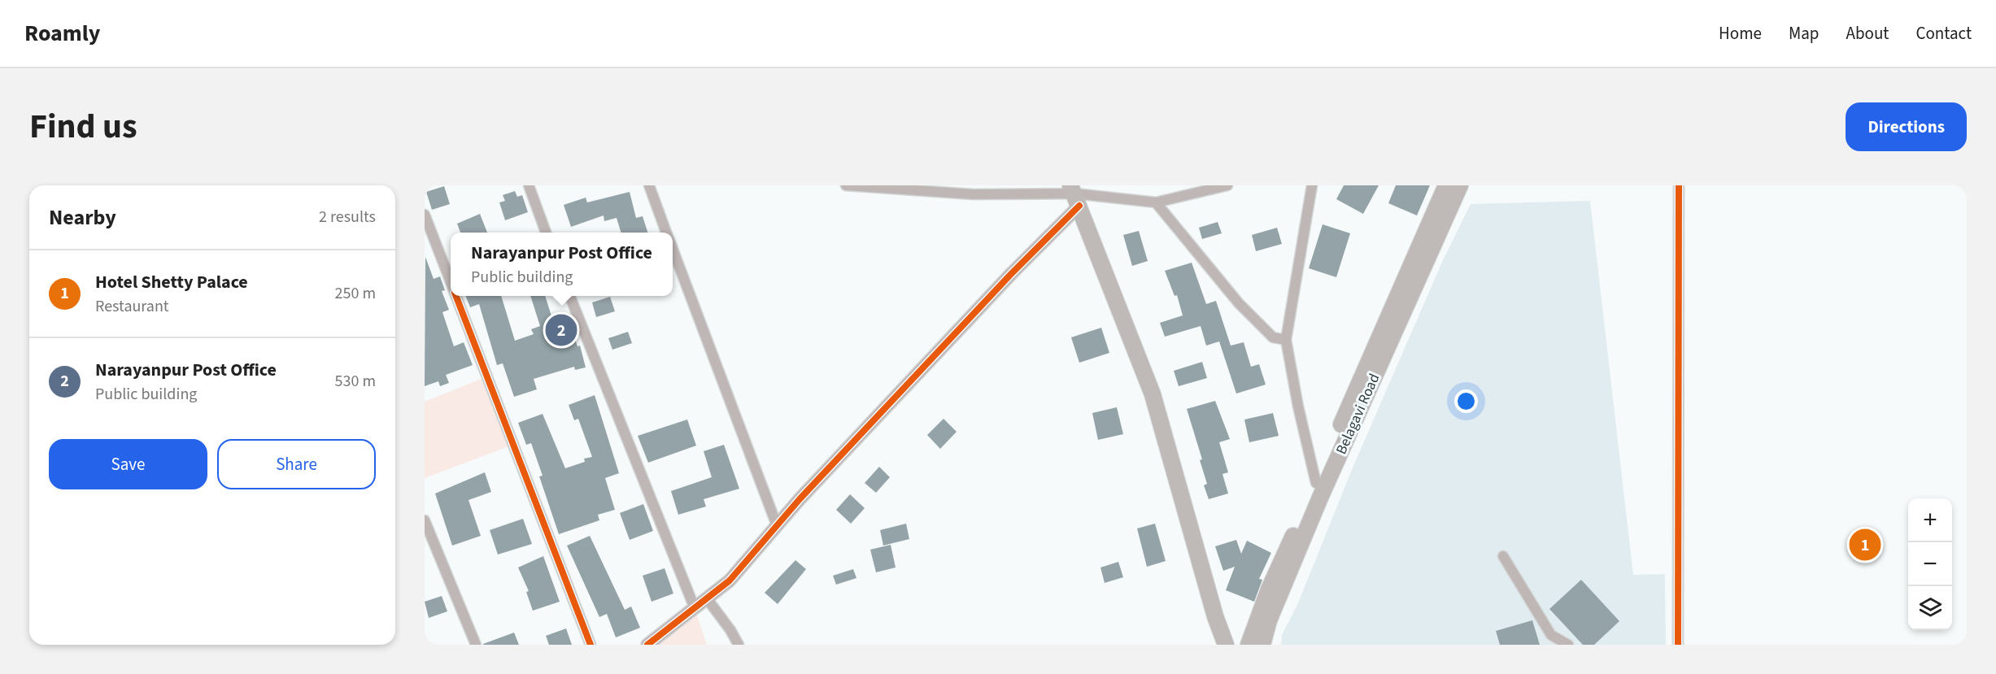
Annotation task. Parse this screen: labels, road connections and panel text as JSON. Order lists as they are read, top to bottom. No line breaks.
{"streets":{"main road":["Belagavi Road"]},"page":{"header":"Roamly","nav":["Home","Map","About","Contact"],"title":"Find us","buttons":["Directions",["Save","Share"]],"heading":["Nearby","2 results"],"popup":["Narayanpur Post Office","Public building"],"list":[{"mark":"1","name":"Hotel Shetty Palace","note":"Restaurant","value":"250 m"},{"mark":"2","name":"Narayanpur Post Office","note":"Public building","value":"530 m"}],"pins":["2","1"],"map_buttons":["+","−"]}}
